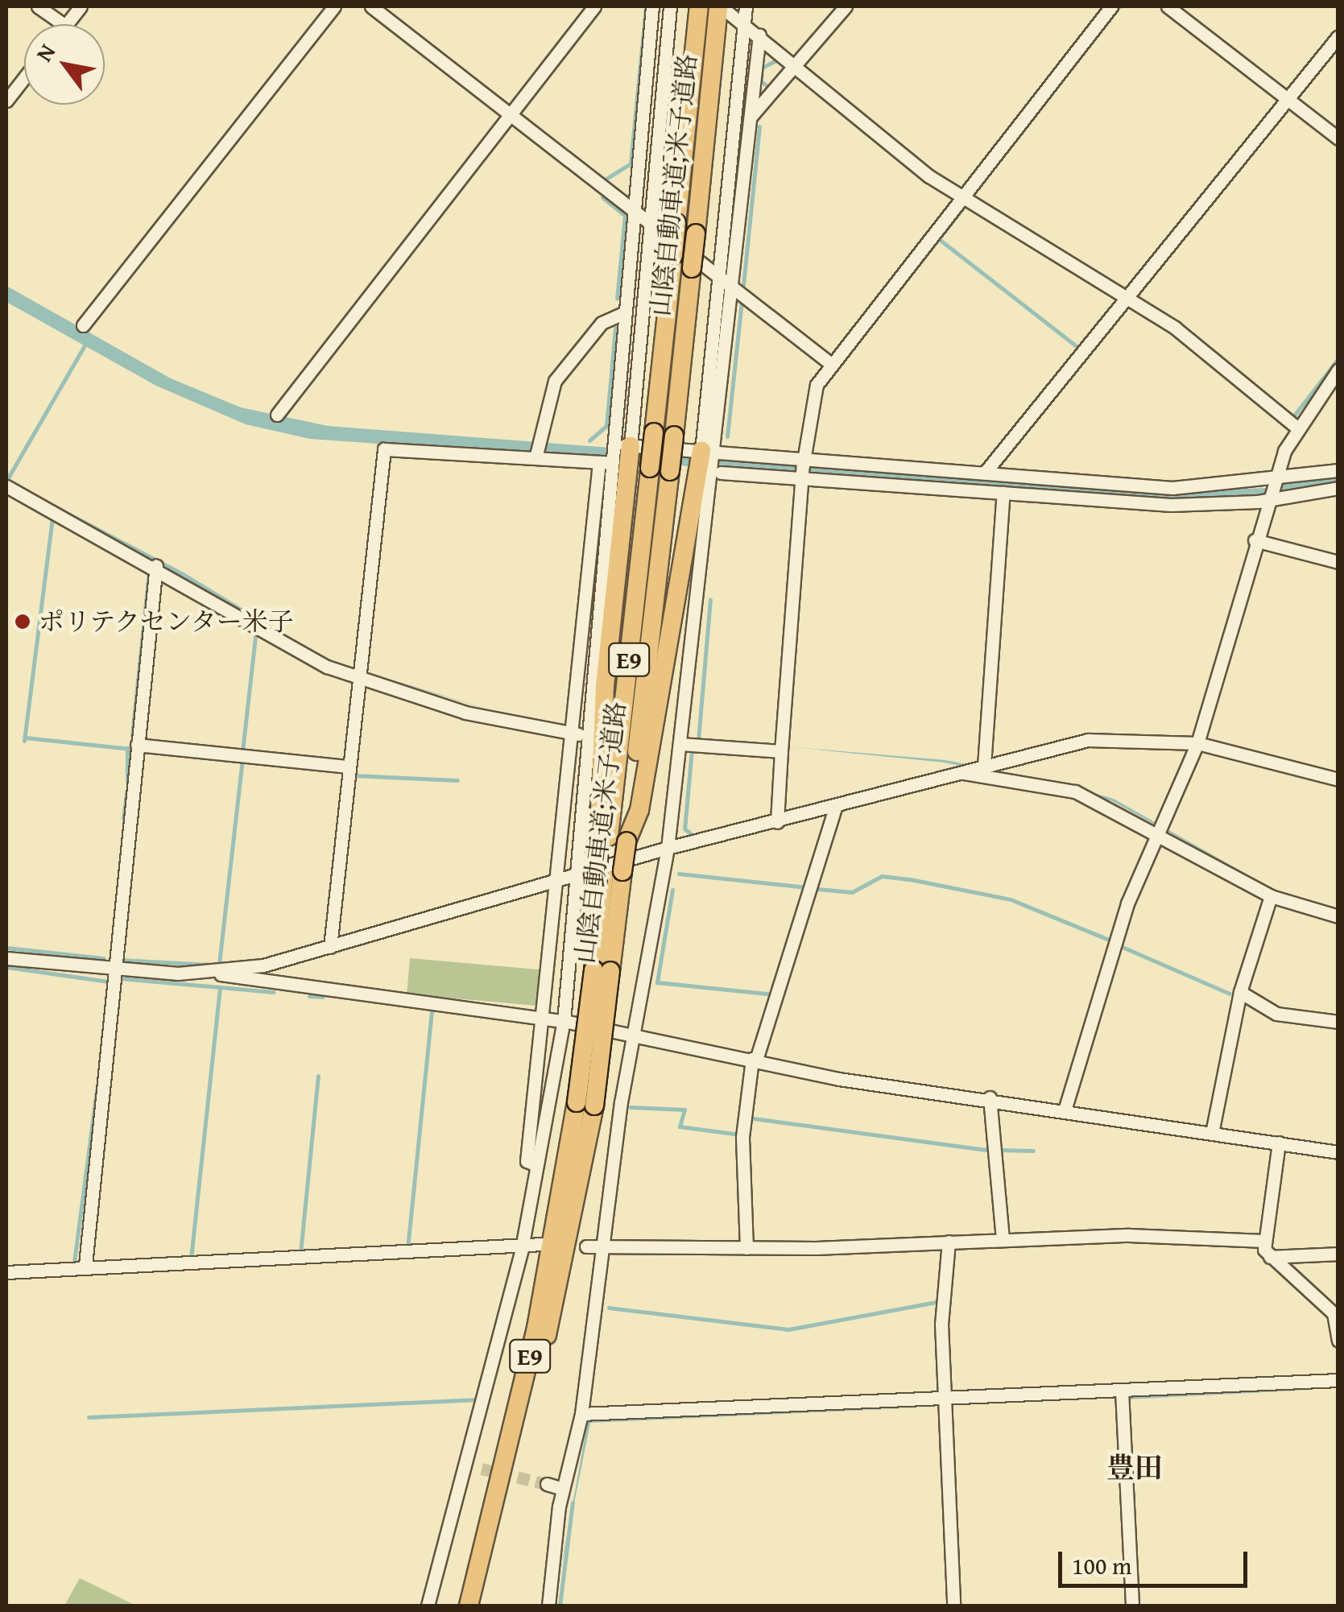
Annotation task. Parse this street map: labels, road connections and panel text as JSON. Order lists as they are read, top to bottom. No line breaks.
{"streets":{"highway":["山陰自動車道;米子道路","E9"]},"districts":["豊田"],"places":["ポリテクセンター米子"],"scale_bar":"100 m","north":"top left"}
